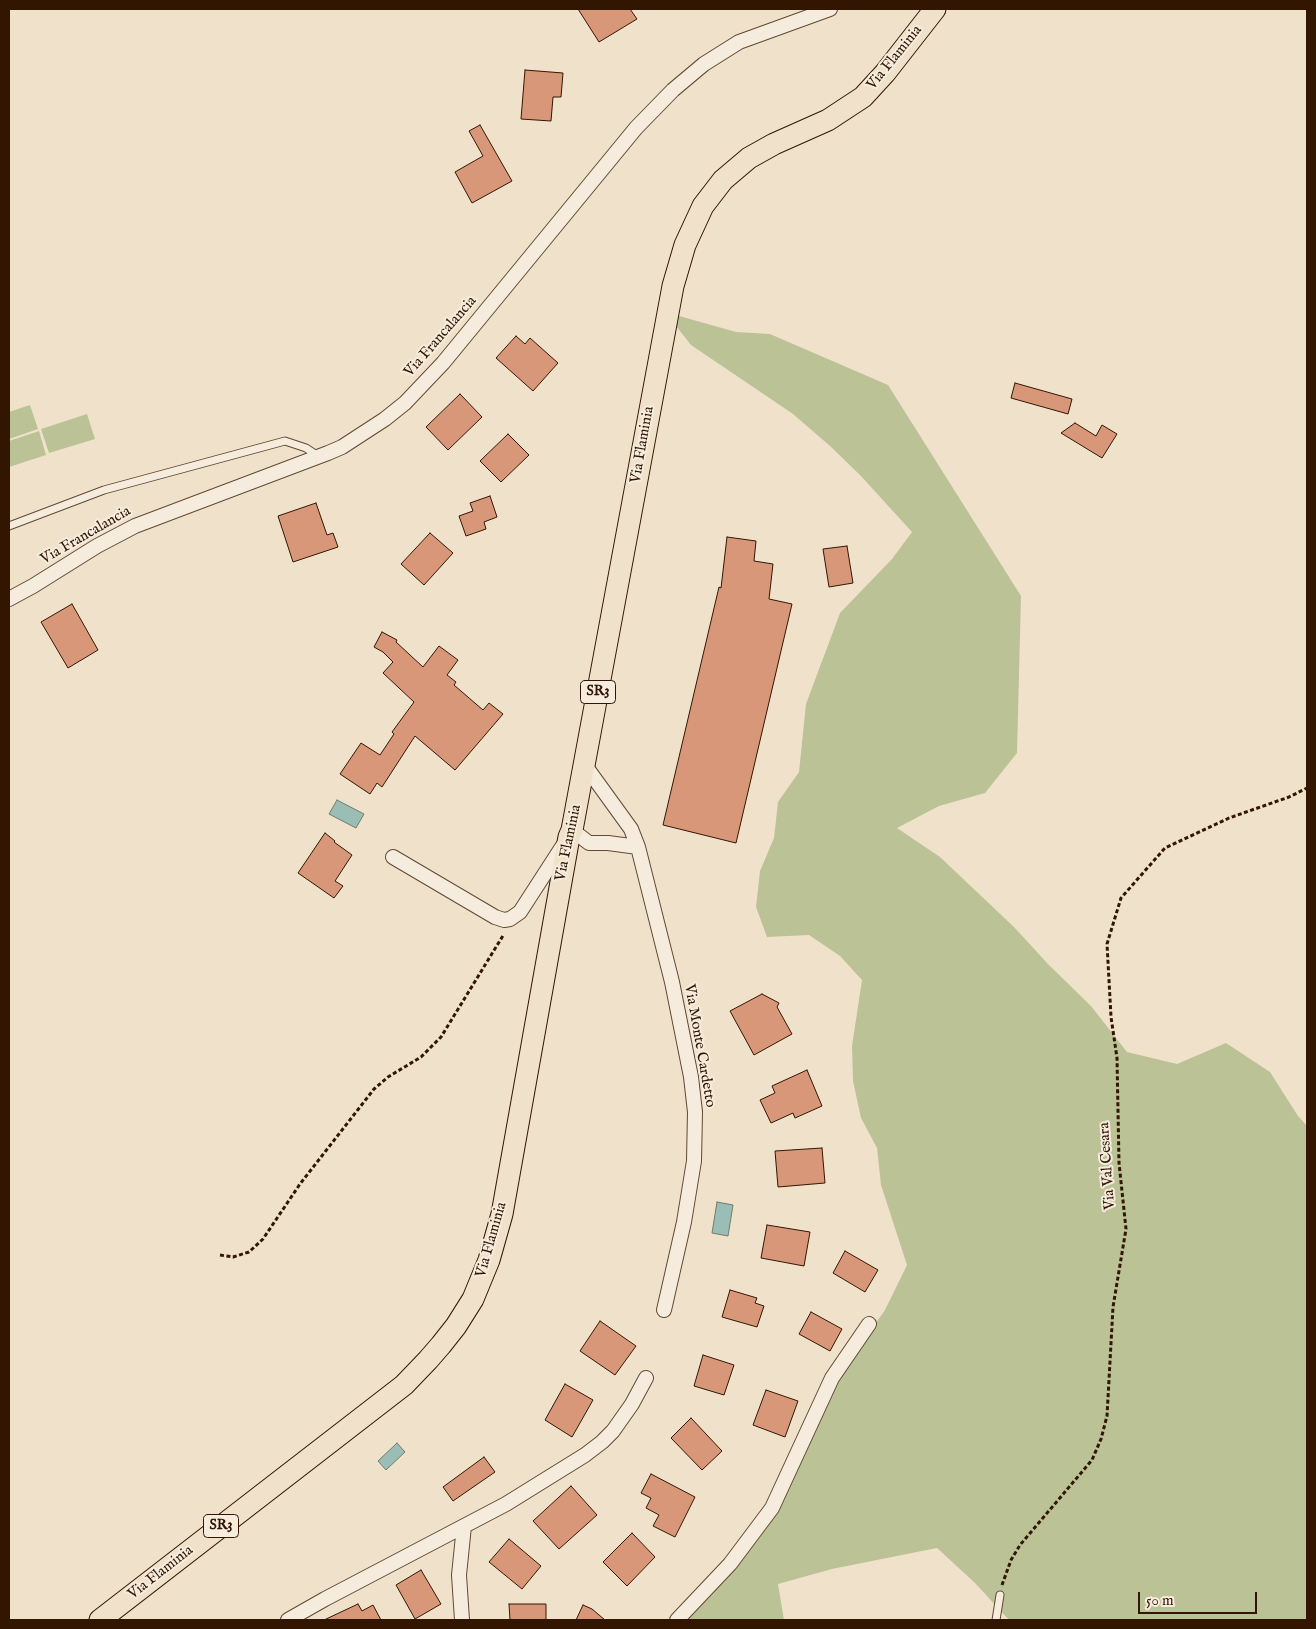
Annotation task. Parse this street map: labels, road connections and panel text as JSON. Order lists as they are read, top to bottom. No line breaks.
{"streets":{"main road":["Via Flaminia","SR3"],"street":["Via Francalancia","Via Monte Cardetto"],"path":["Via Val Cesara"]},"crossings":[["Via Flaminia","Via Monte Cardetto"]],"scale_bar":"50 m"}
